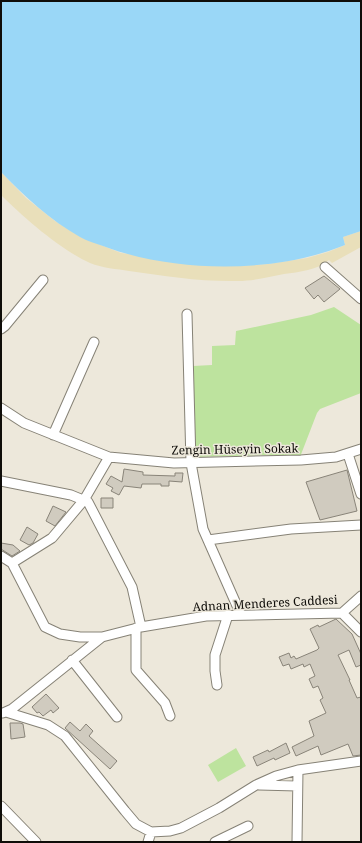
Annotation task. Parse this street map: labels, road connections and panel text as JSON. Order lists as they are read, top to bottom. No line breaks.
{"streets":{"street":["Zengin Hüseyin Sokak","Adnan Menderes Caddesi"]}}
